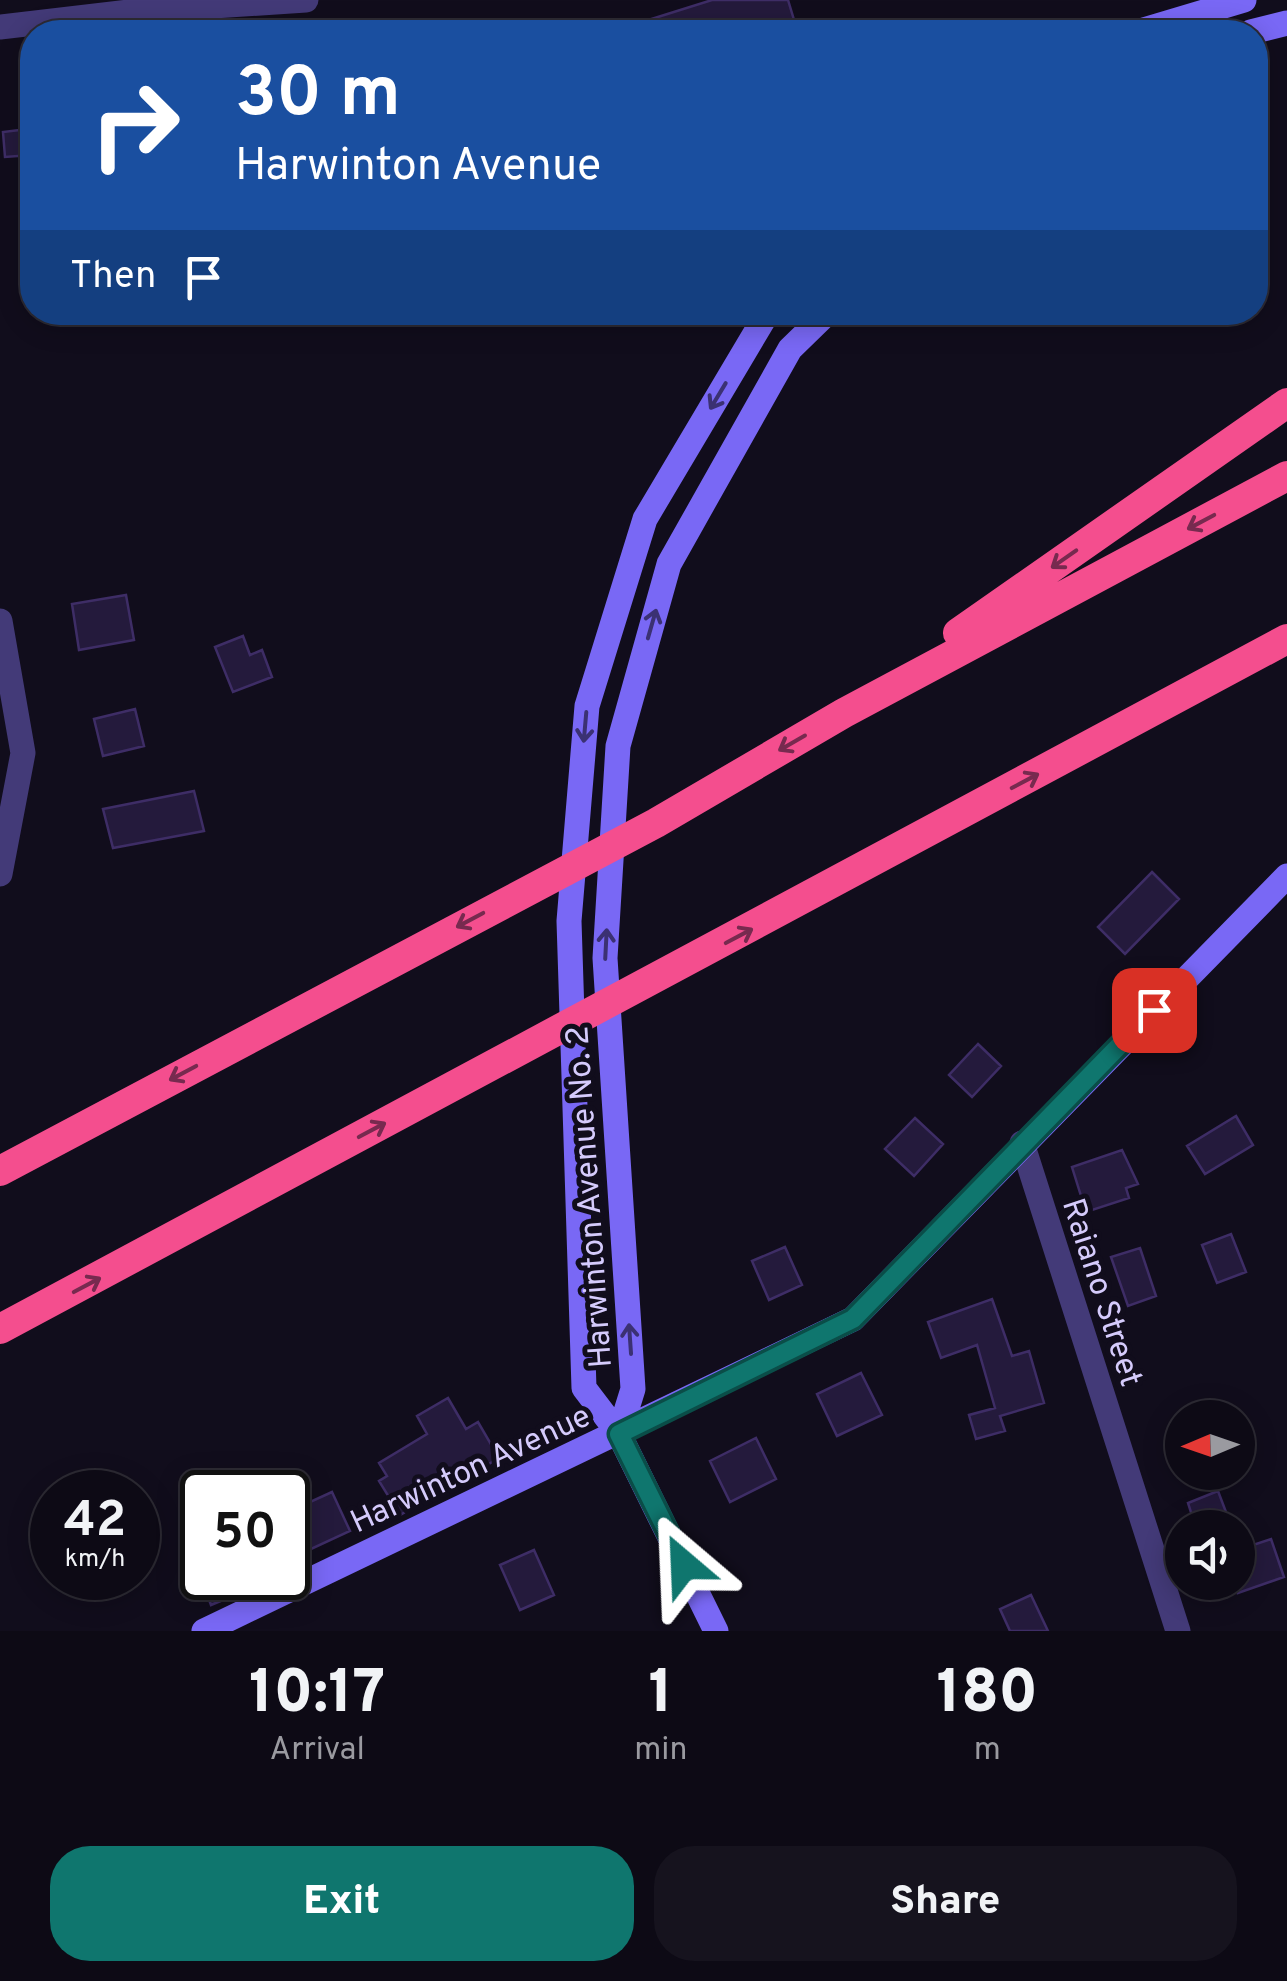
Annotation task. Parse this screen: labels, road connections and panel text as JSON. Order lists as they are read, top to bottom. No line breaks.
{"streets":{"main road":["Harwinton Avenue No. 2","Harwinton Avenue"],"street":["Raiano Street"]},"crossings":[["Harwinton Avenue No. 2","Harwinton Avenue"],["Raiano Street","Harwinton Avenue"]],"north":"left","page":{"turn":["30 m","Harwinton Avenue"],"then":"Then","speed":"42 km/h","limit":"50","eta":["10:17","Arrival","1","min","180","m"],"buttons":["Exit","Share"]}}
